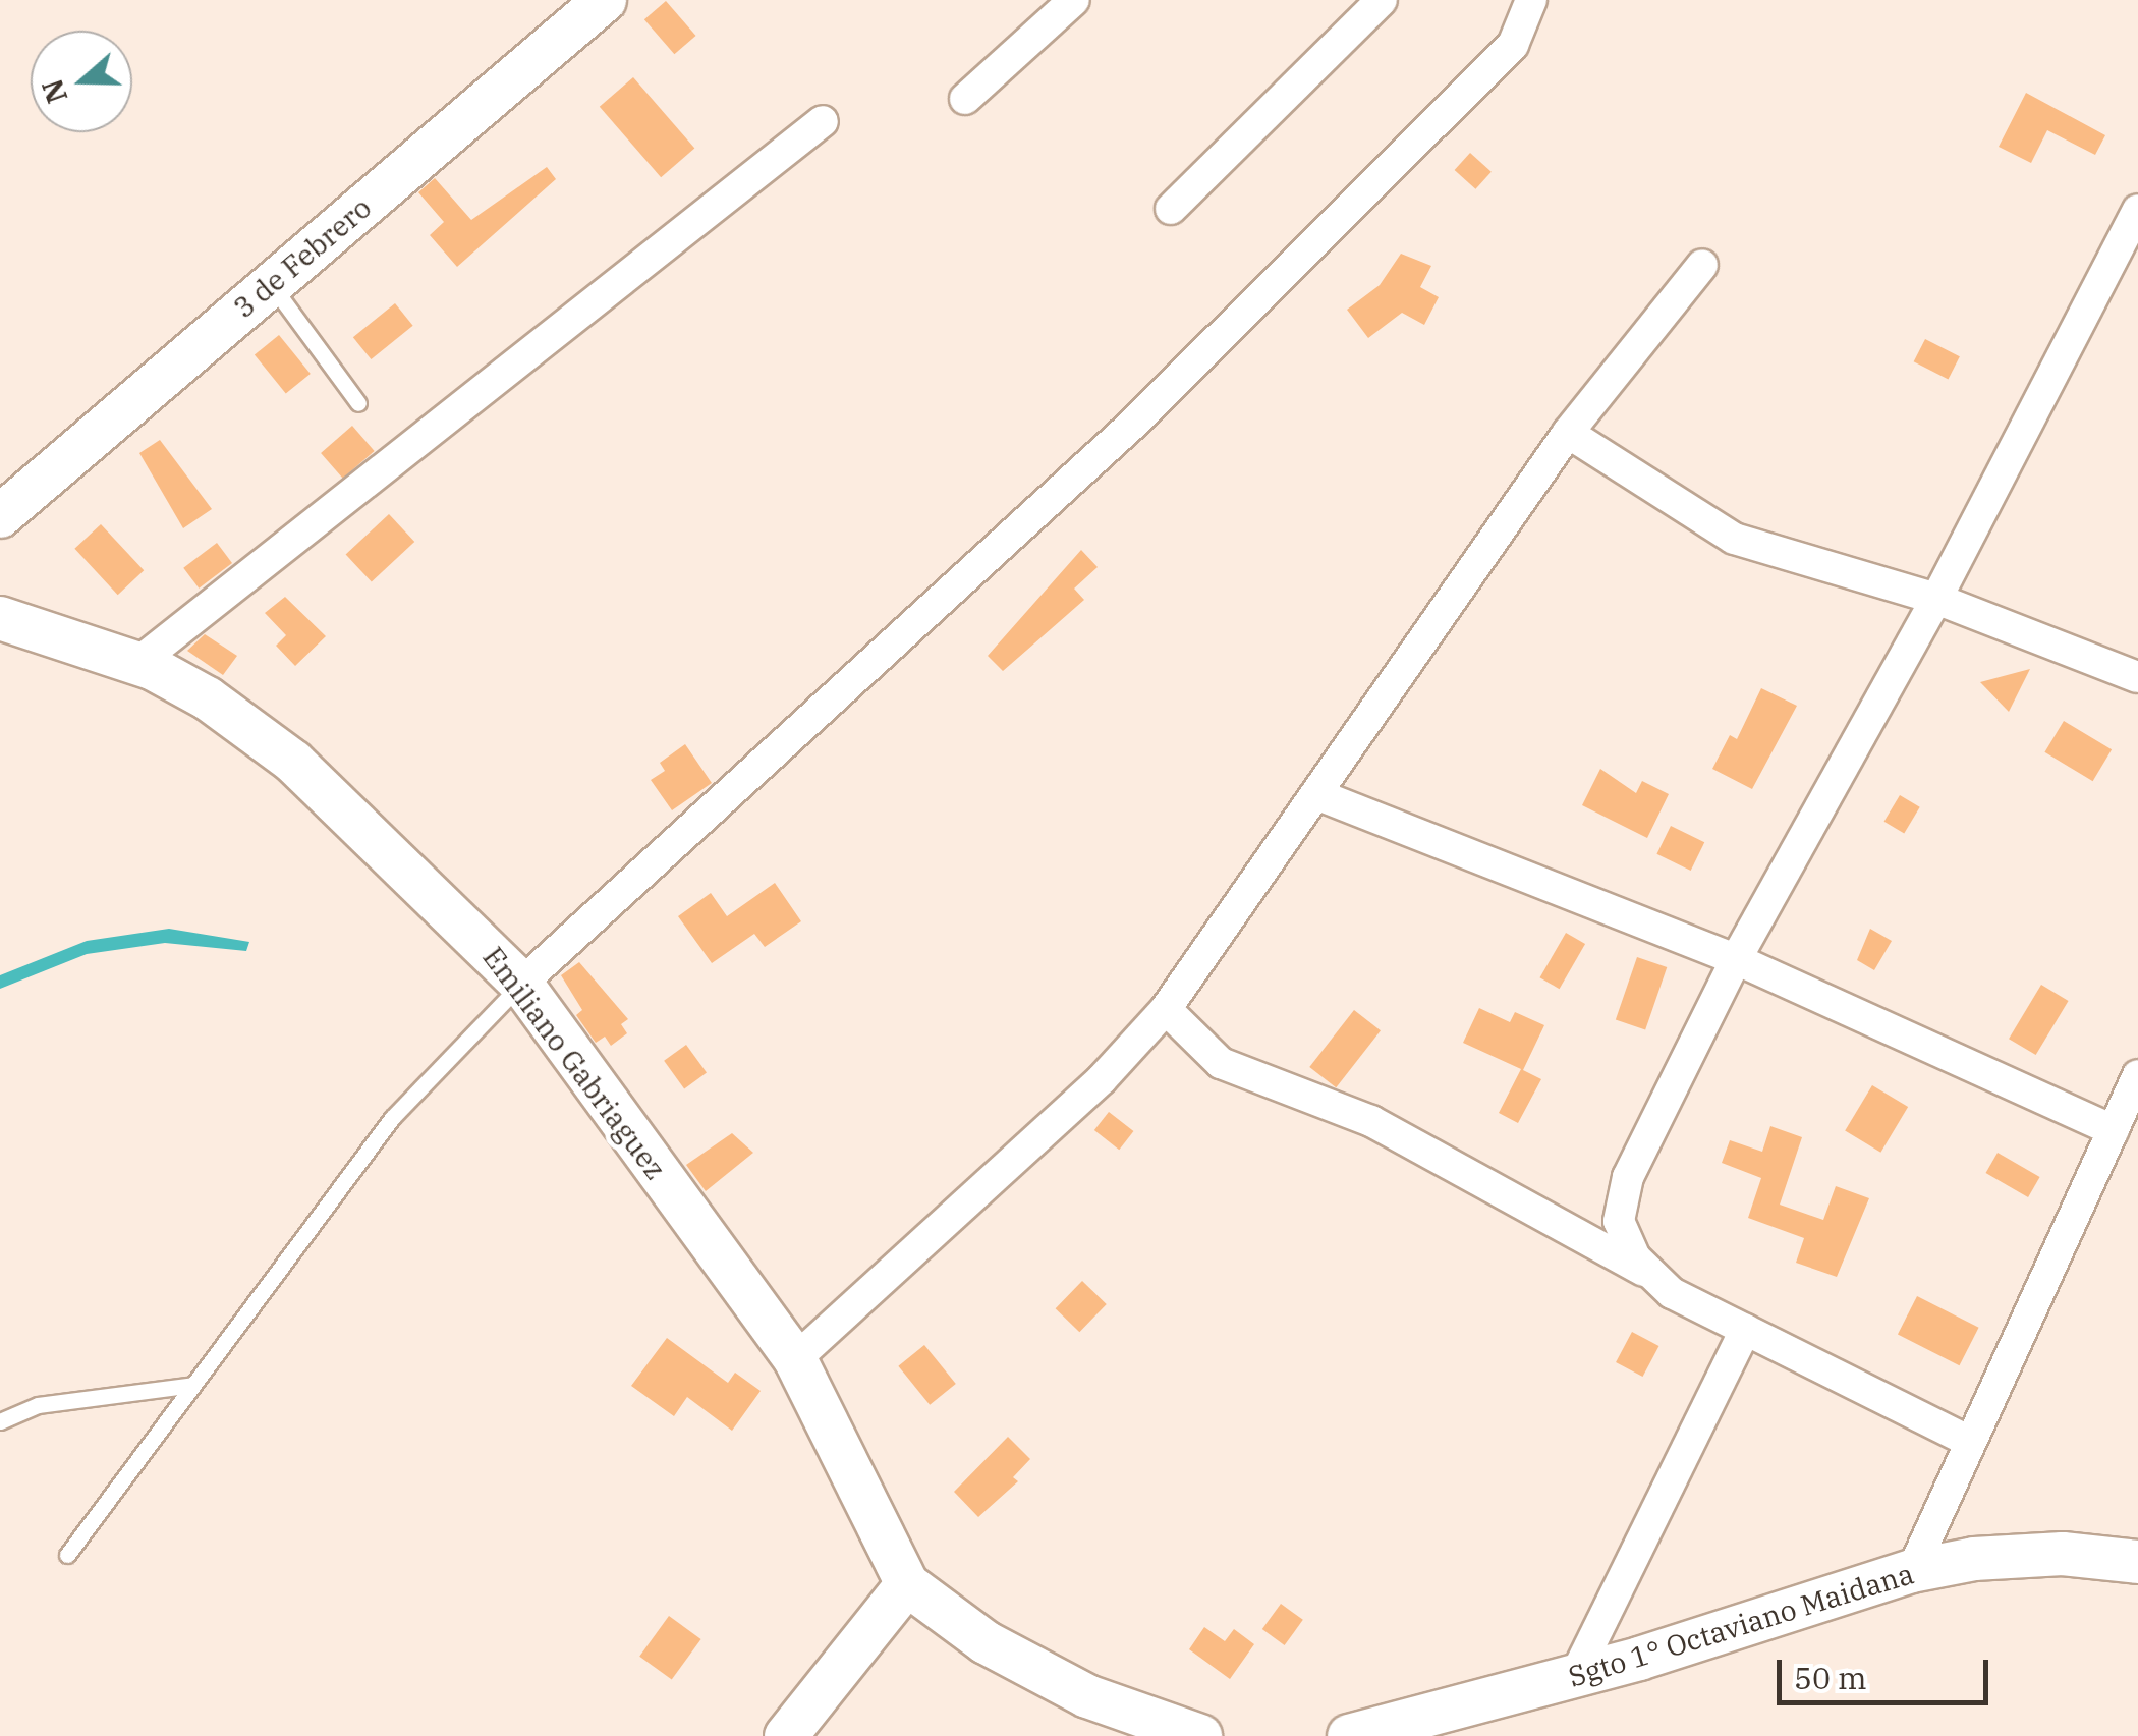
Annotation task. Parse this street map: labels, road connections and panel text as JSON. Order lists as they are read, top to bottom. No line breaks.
{"streets":{"main road":["3 de Febrero","Emiliano Gabriaguez","Sgto 1° Octaviano Maidana"]},"scale_bar":"50 m","north":"left"}
